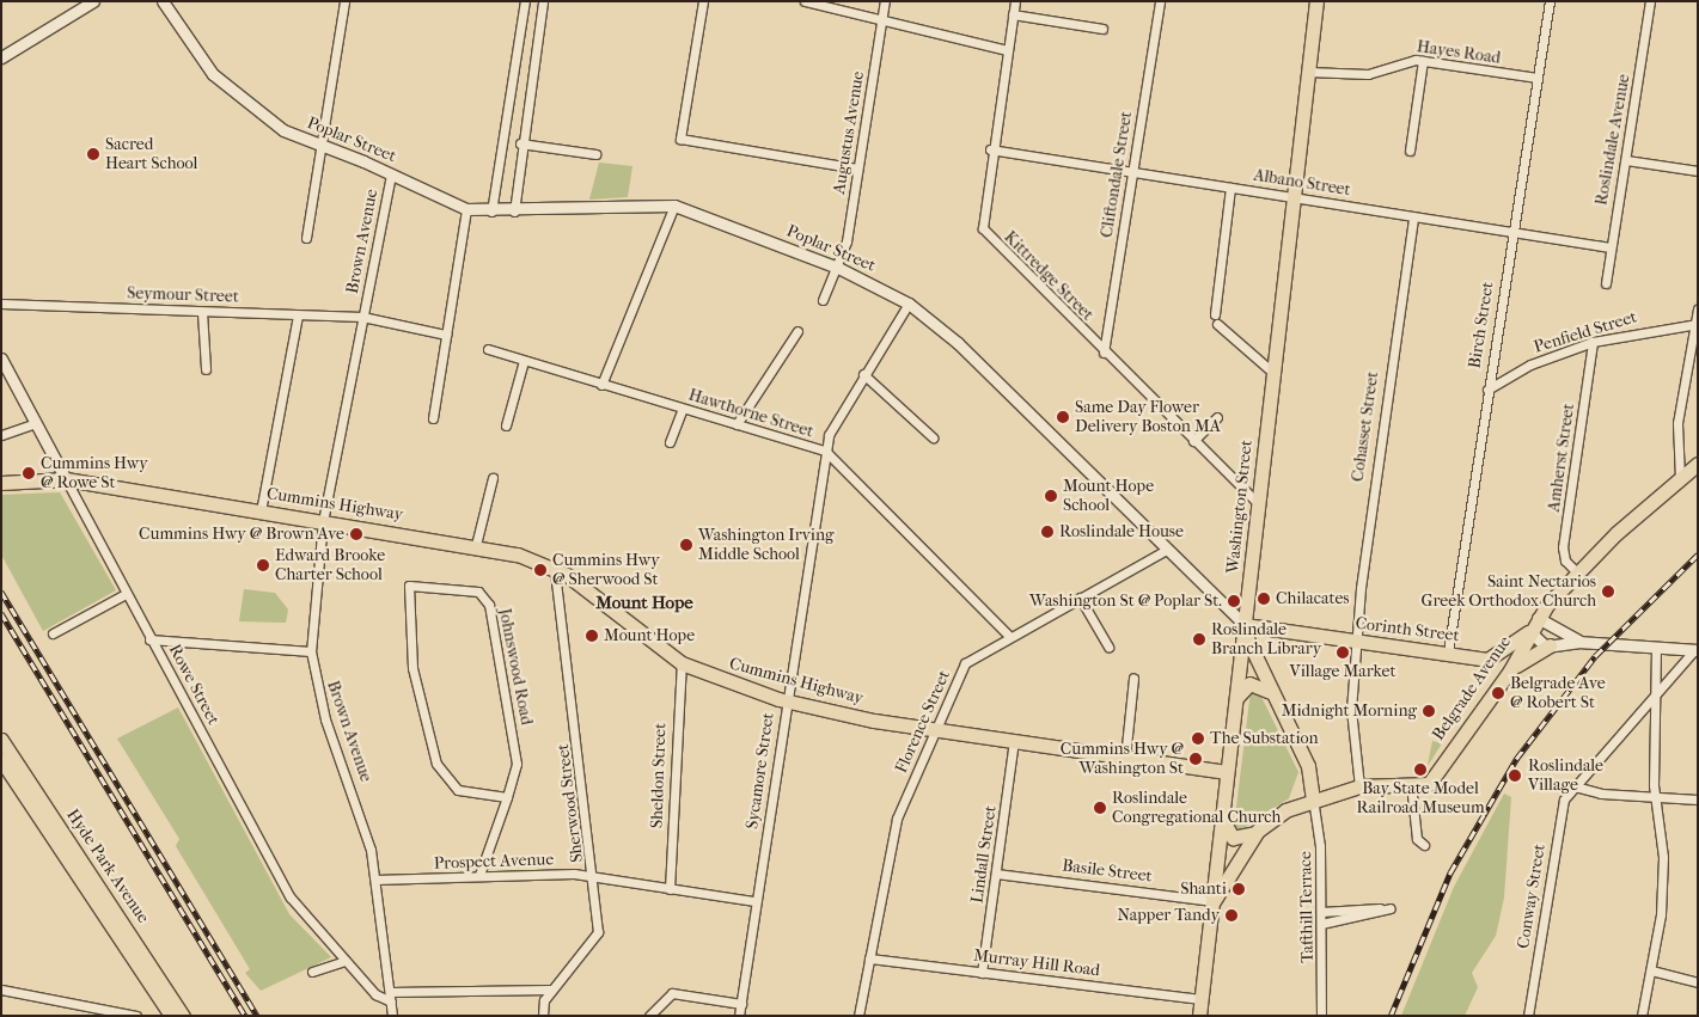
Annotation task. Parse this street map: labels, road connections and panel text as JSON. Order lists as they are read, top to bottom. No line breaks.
{"streets":{"main road":["Cummins Highway","Washington Street","Corinth Street","Belgrade Avenue","Hyde Park Avenue"],"street":["Hayes Road","Augustus Avenue","Poplar Street","Roslindale Avenue","Cliftondale Street","Albano Street","Brown Avenue","Kittredge Street","Seymour Street","Birch Street","Penfield Street","Hawthorne Street","Cohasset Street","Amherst Street","Johnswood Road","Rowe Street","Florence Street","Sycamore Street","Sheldon Street","Sherwood Street","Lindall Street","Prospect Avenue","Basile Street","Conway Street","Tafthill Terrace","Murray Hill Road"]},"crossings":[["Hayes Road","Birch Street"],["Hayes Road","Washington Street"],["Augustus Avenue","Poplar Street"],["Poplar Street","Brown Avenue"],["Poplar Street","Washington Street"],["Poplar Street","Corinth Street"],["Poplar Street","Florence Street"],["Poplar Street","Sycamore Street"],["Roslindale Avenue","Albano Street"],["Cliftondale Street","Albano Street"],["Cliftondale Street","Kittredge Street"],["Albano Street","Kittredge Street"],["Albano Street","Birch Street"],["Albano Street","Cohasset Street"],["Albano Street","Washington Street"],["Brown Avenue","Seymour Street"],["Brown Avenue","Cummins Highway"],["Brown Avenue","Rowe Street"],["Brown Avenue","Prospect Avenue"],["Kittredge Street","Washington Street"],["Birch Street","Penfield Street"],["Birch Street","Corinth Street"],["Penfield Street","Amherst Street"],["Hawthorne Street","Florence Street"],["Hawthorne Street","Sycamore Street"],["Cohasset Street","Corinth Street"],["Amherst Street","Belgrade Avenue"],["Cummins Highway","Washington Street"],["Cummins Highway","Rowe Street"],["Cummins Highway","Florence Street"],["Cummins Highway","Sycamore Street"],["Cummins Highway","Sheldon Street"],["Cummins Highway","Sherwood Street"],["Cummins Highway","Lindall Street"],["Washington Street","Corinth Street"],["Washington Street","Basile Street"],["Washington Street","Murray Hill Road"],["Johnswood Road","Prospect Avenue"],["Florence Street","Murray Hill Road"],["Sycamore Street","Prospect Avenue"],["Sheldon Street","Prospect Avenue"],["Sherwood Street","Prospect Avenue"],["Lindall Street","Basile Street"],["Lindall Street","Murray Hill Road"]],"districts":["Mount Hope"],"places":["Sacred Heart School","Same Day Flower Delivery Boston MA","Cummins Hwy @ Rowe St","Mount Hope School","Roslindale House","Cummins Hwy @ Brown Ave","Washington Irving Middle School","Edward Brooke Charter School","Cummins Hwy @ Sherwood St","Saint Nectarios Greek Orthodox Church","Chilacates","Washington St @ Poplar St.","Mount Hope","Roslindale Branch Library","Village Market","Belgrade Ave @ Robert St","Midnight Morning","The Substation","Cummins Hwy @ Washington St","Bay State Model Railroad Museum","Roslindale Village","Roslindale Congregational Church","Shanti","Napper Tandy"]}
